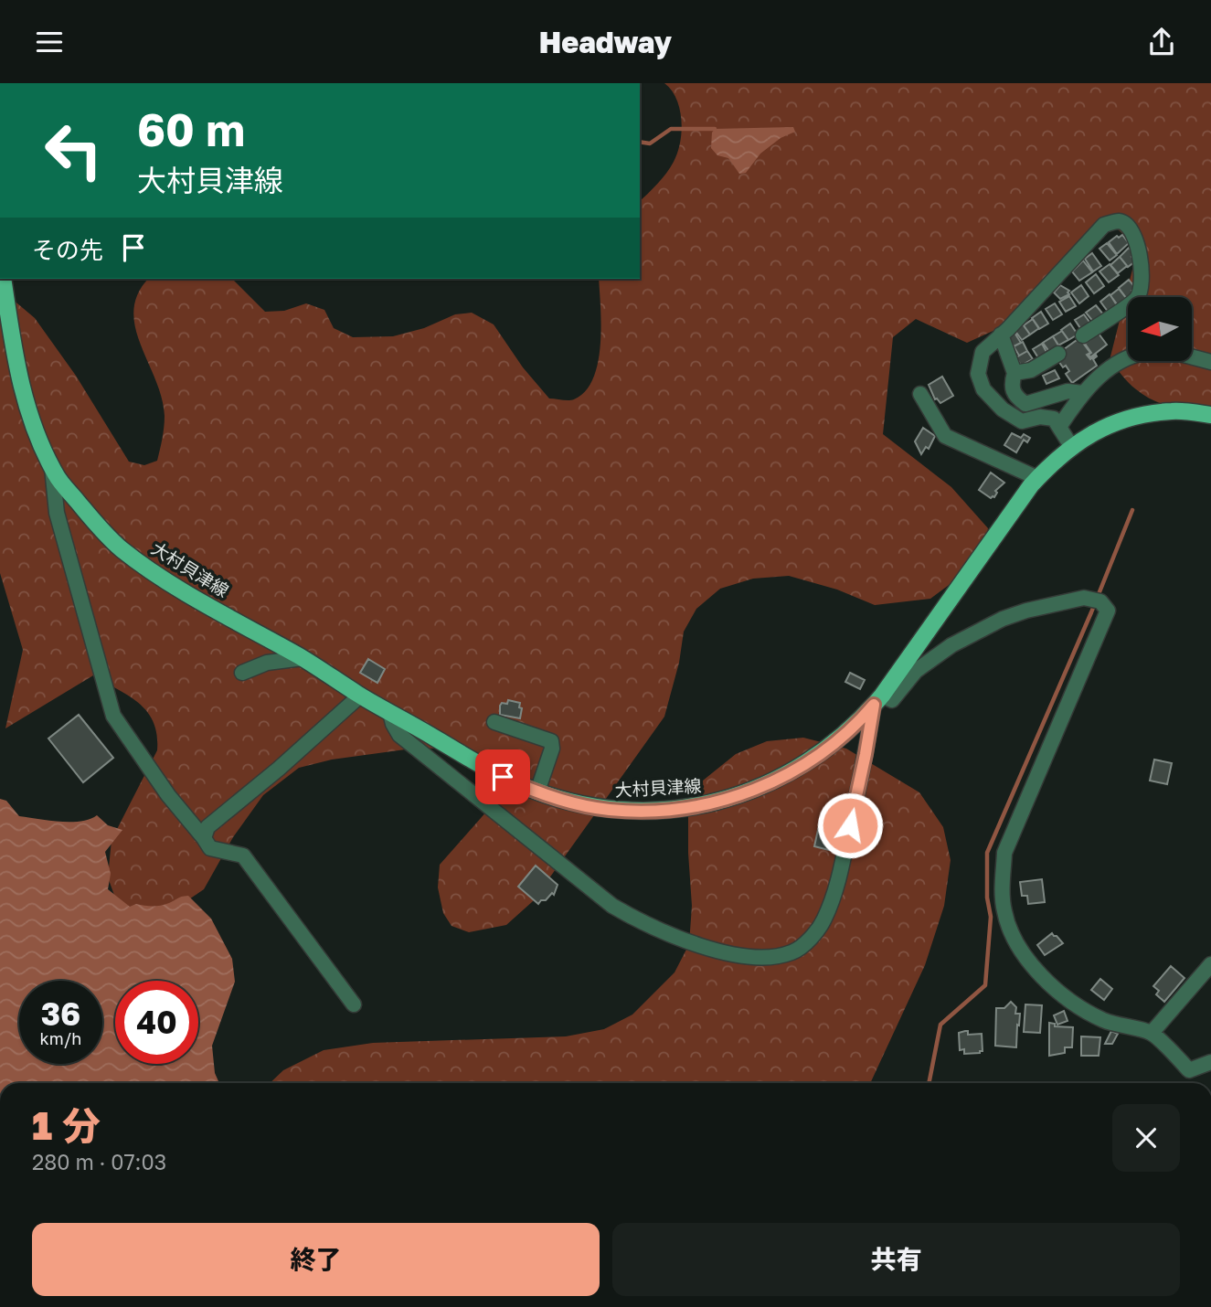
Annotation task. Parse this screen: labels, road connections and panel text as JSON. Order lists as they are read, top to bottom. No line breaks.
{"streets":{"main road":["大村貝津線"]},"north":"left","page":{"header":"Headway","turn":["60 m","大村貝津線"],"then":"その先","speed":"36 km/h","limit":"40","heading":["1 分","280 m · 07:03"],"buttons":["終了","共有"]}}
